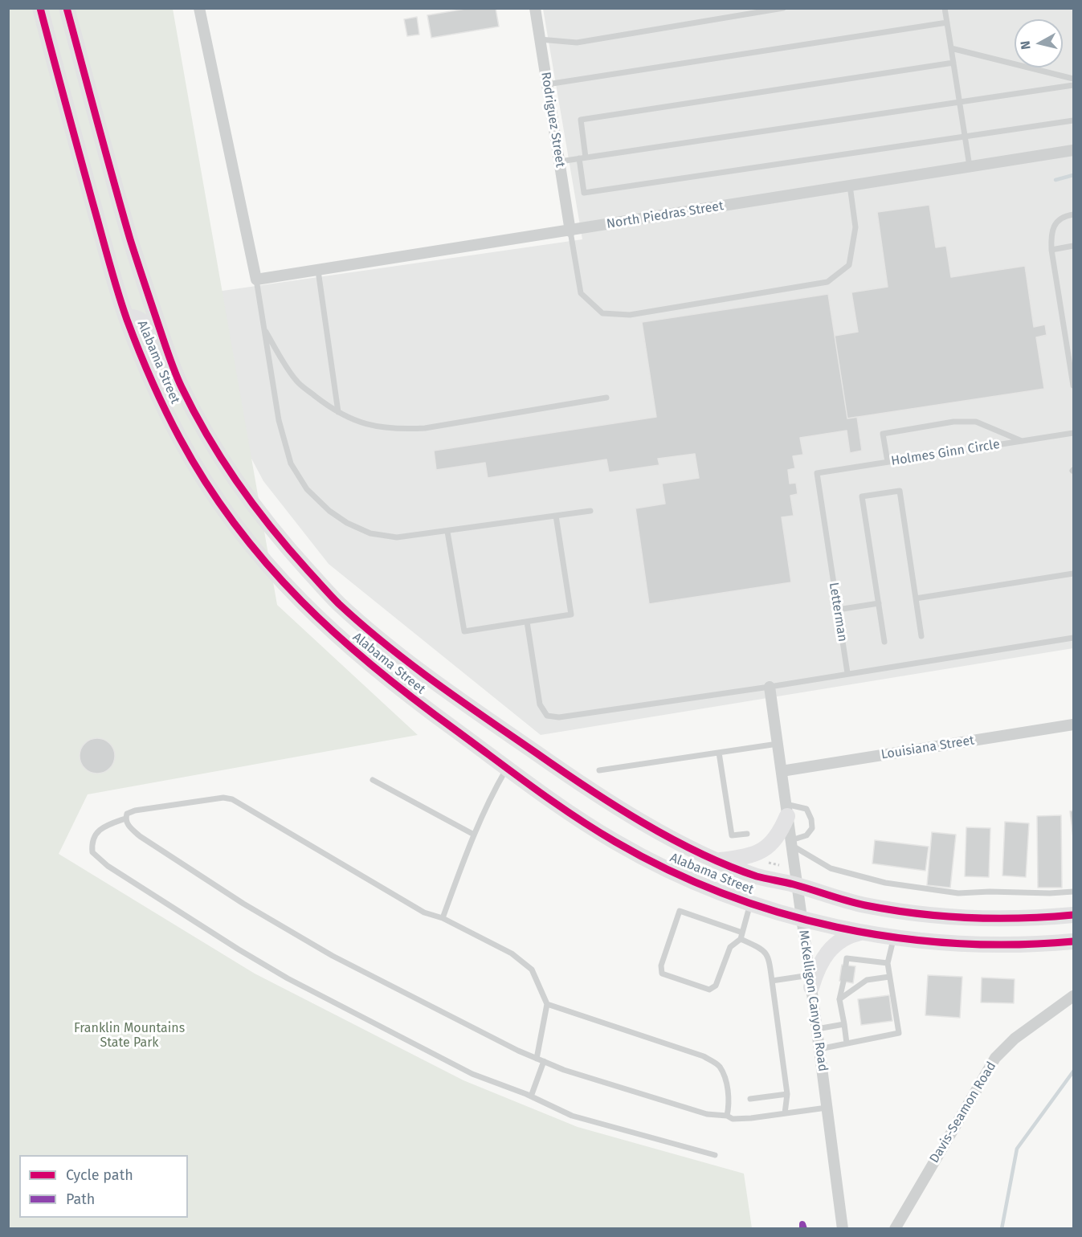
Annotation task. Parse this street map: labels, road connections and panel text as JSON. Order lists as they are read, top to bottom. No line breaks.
{"streets":{"main road":["Alabama Street"],"street":["Rodriguez Street","North Piedras Street","Louisiana Street","McKelligon Canyon Road","Davis-Seamon Road"],"lane":["Holmes Ginn Circle","Letterman"]},"crossings":[["Rodriguez Street","North Piedras Street"],["Alabama Street","McKelligon Canyon Road"],["Holmes Ginn Circle","Letterman"],["Louisiana Street","McKelligon Canyon Road"]],"parks":["Franklin Mountains State Park"],"legend":["Cycle path","Path"],"north":"left"}
